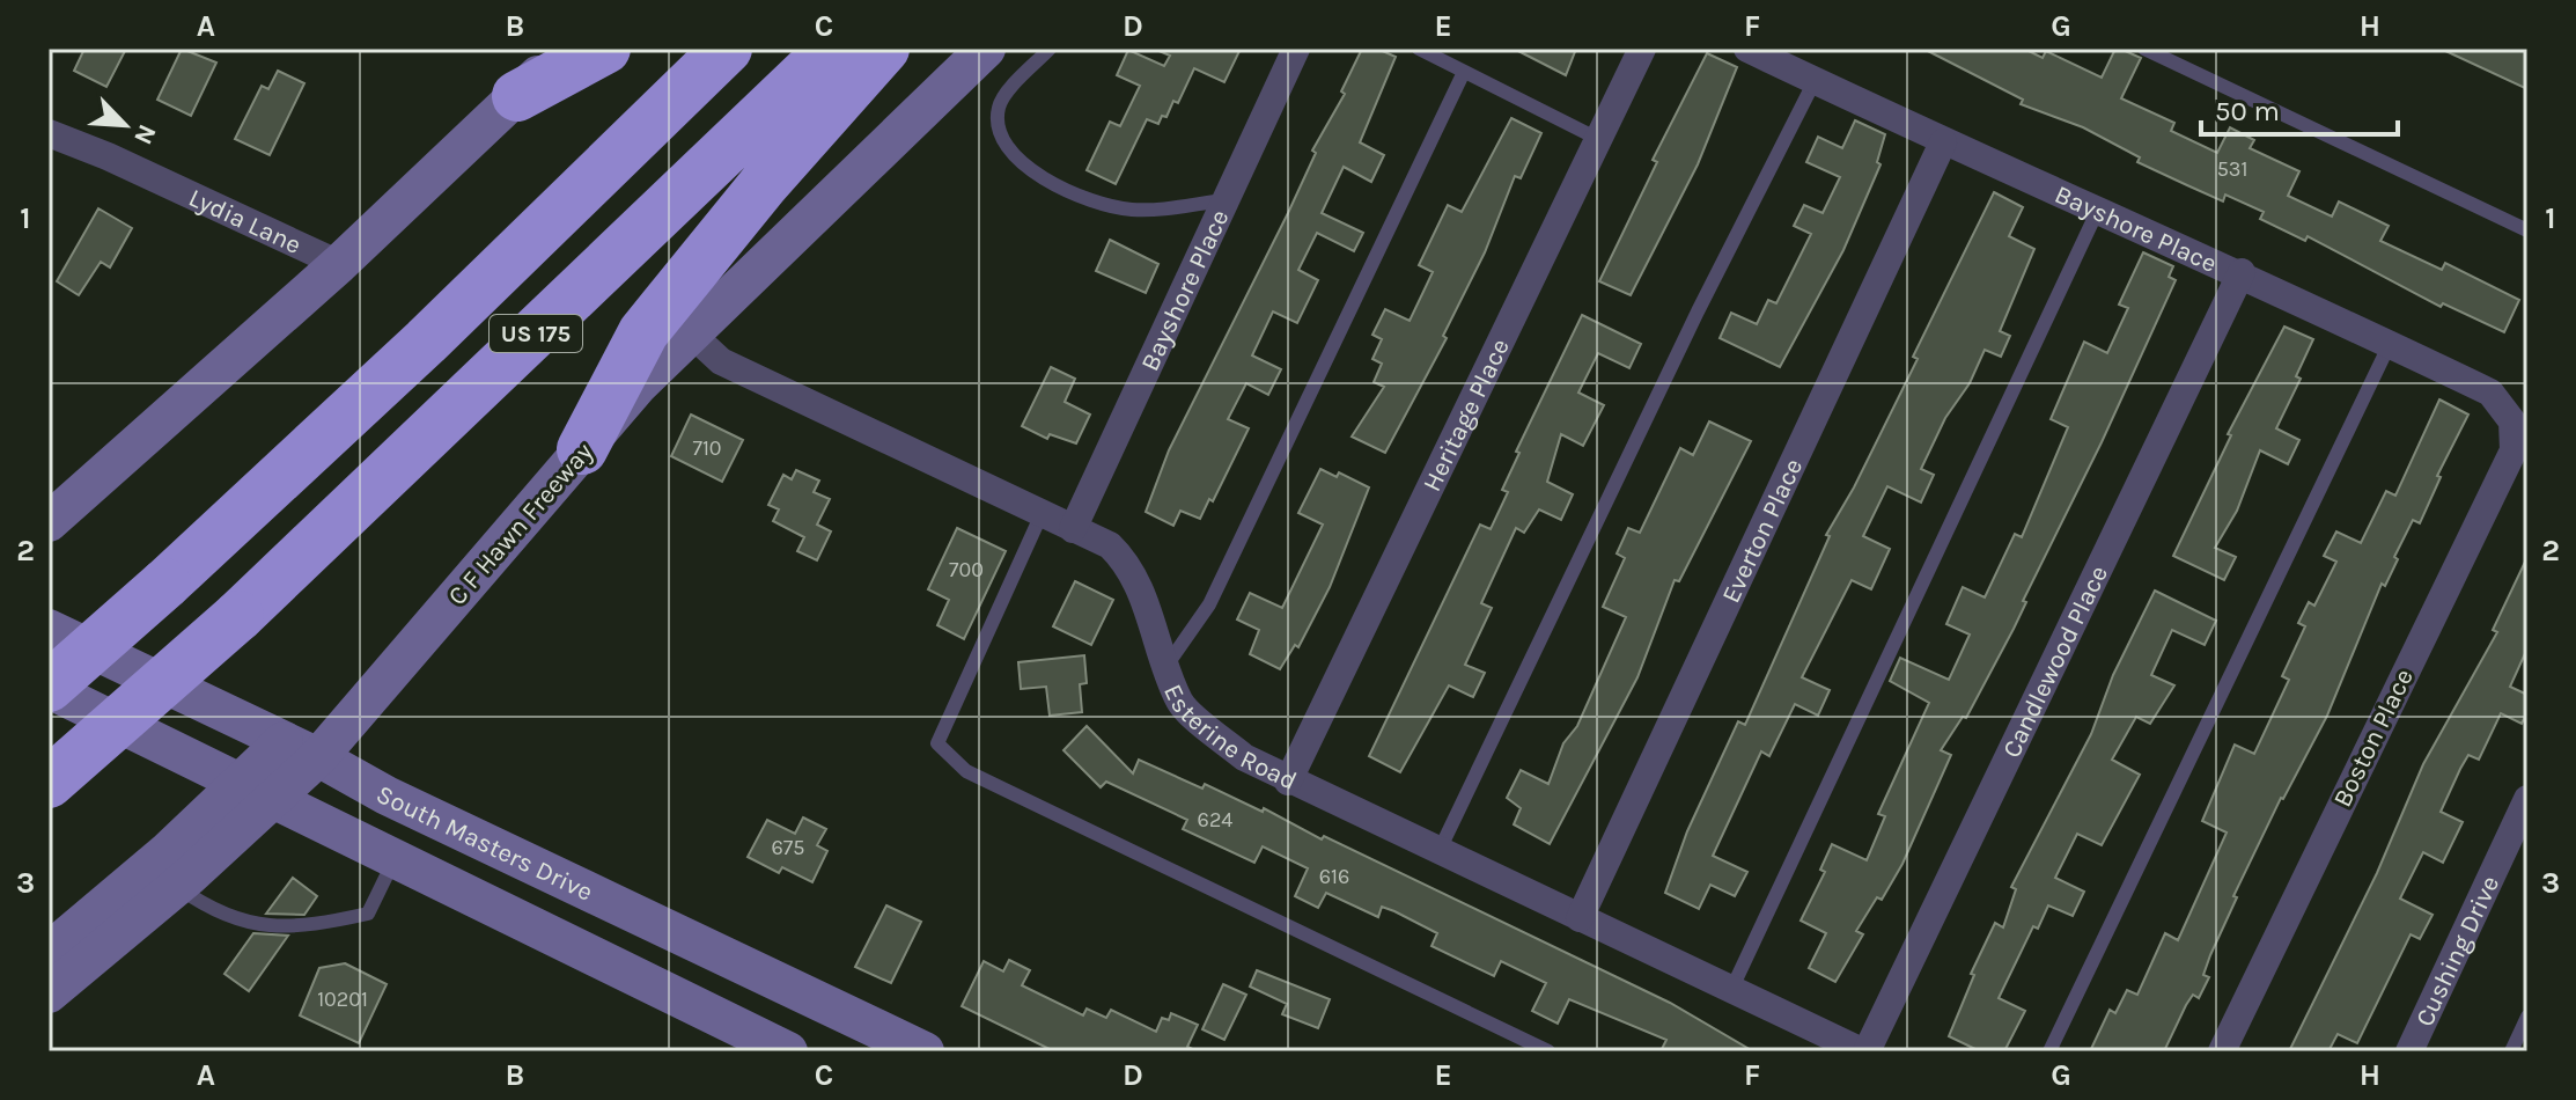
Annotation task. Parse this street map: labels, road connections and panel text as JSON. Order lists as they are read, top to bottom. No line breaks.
{"streets":{"highway":["US 175"],"main road":["C F Hawn Freeway","South Masters Drive"],"street":["Lydia Lane","Bayshore Place","Heritage Place","Everton Place","Candlewood Place","Esterine Road","Boston Place","Cushing Drive"]},"crossings":[["Bayshore Place","Everton Place"],["Bayshore Place","Candlewood Place"],["Bayshore Place","Esterine Road"],["Bayshore Place","Boston Place"],["Heritage Place","Esterine Road"],["C F Hawn Freeway","Esterine Road"],["C F Hawn Freeway","South Masters Drive"],["Everton Place","Esterine Road"],["Candlewood Place","Esterine Road"]],"house_numbers":["531","710","700","624","675","616","10201"],"scale_bar":"50 m","north":"bottom right","grid":{"columns":["A","B","C","D","E","F","G","H"],"rows":["1","2","3"]}}
